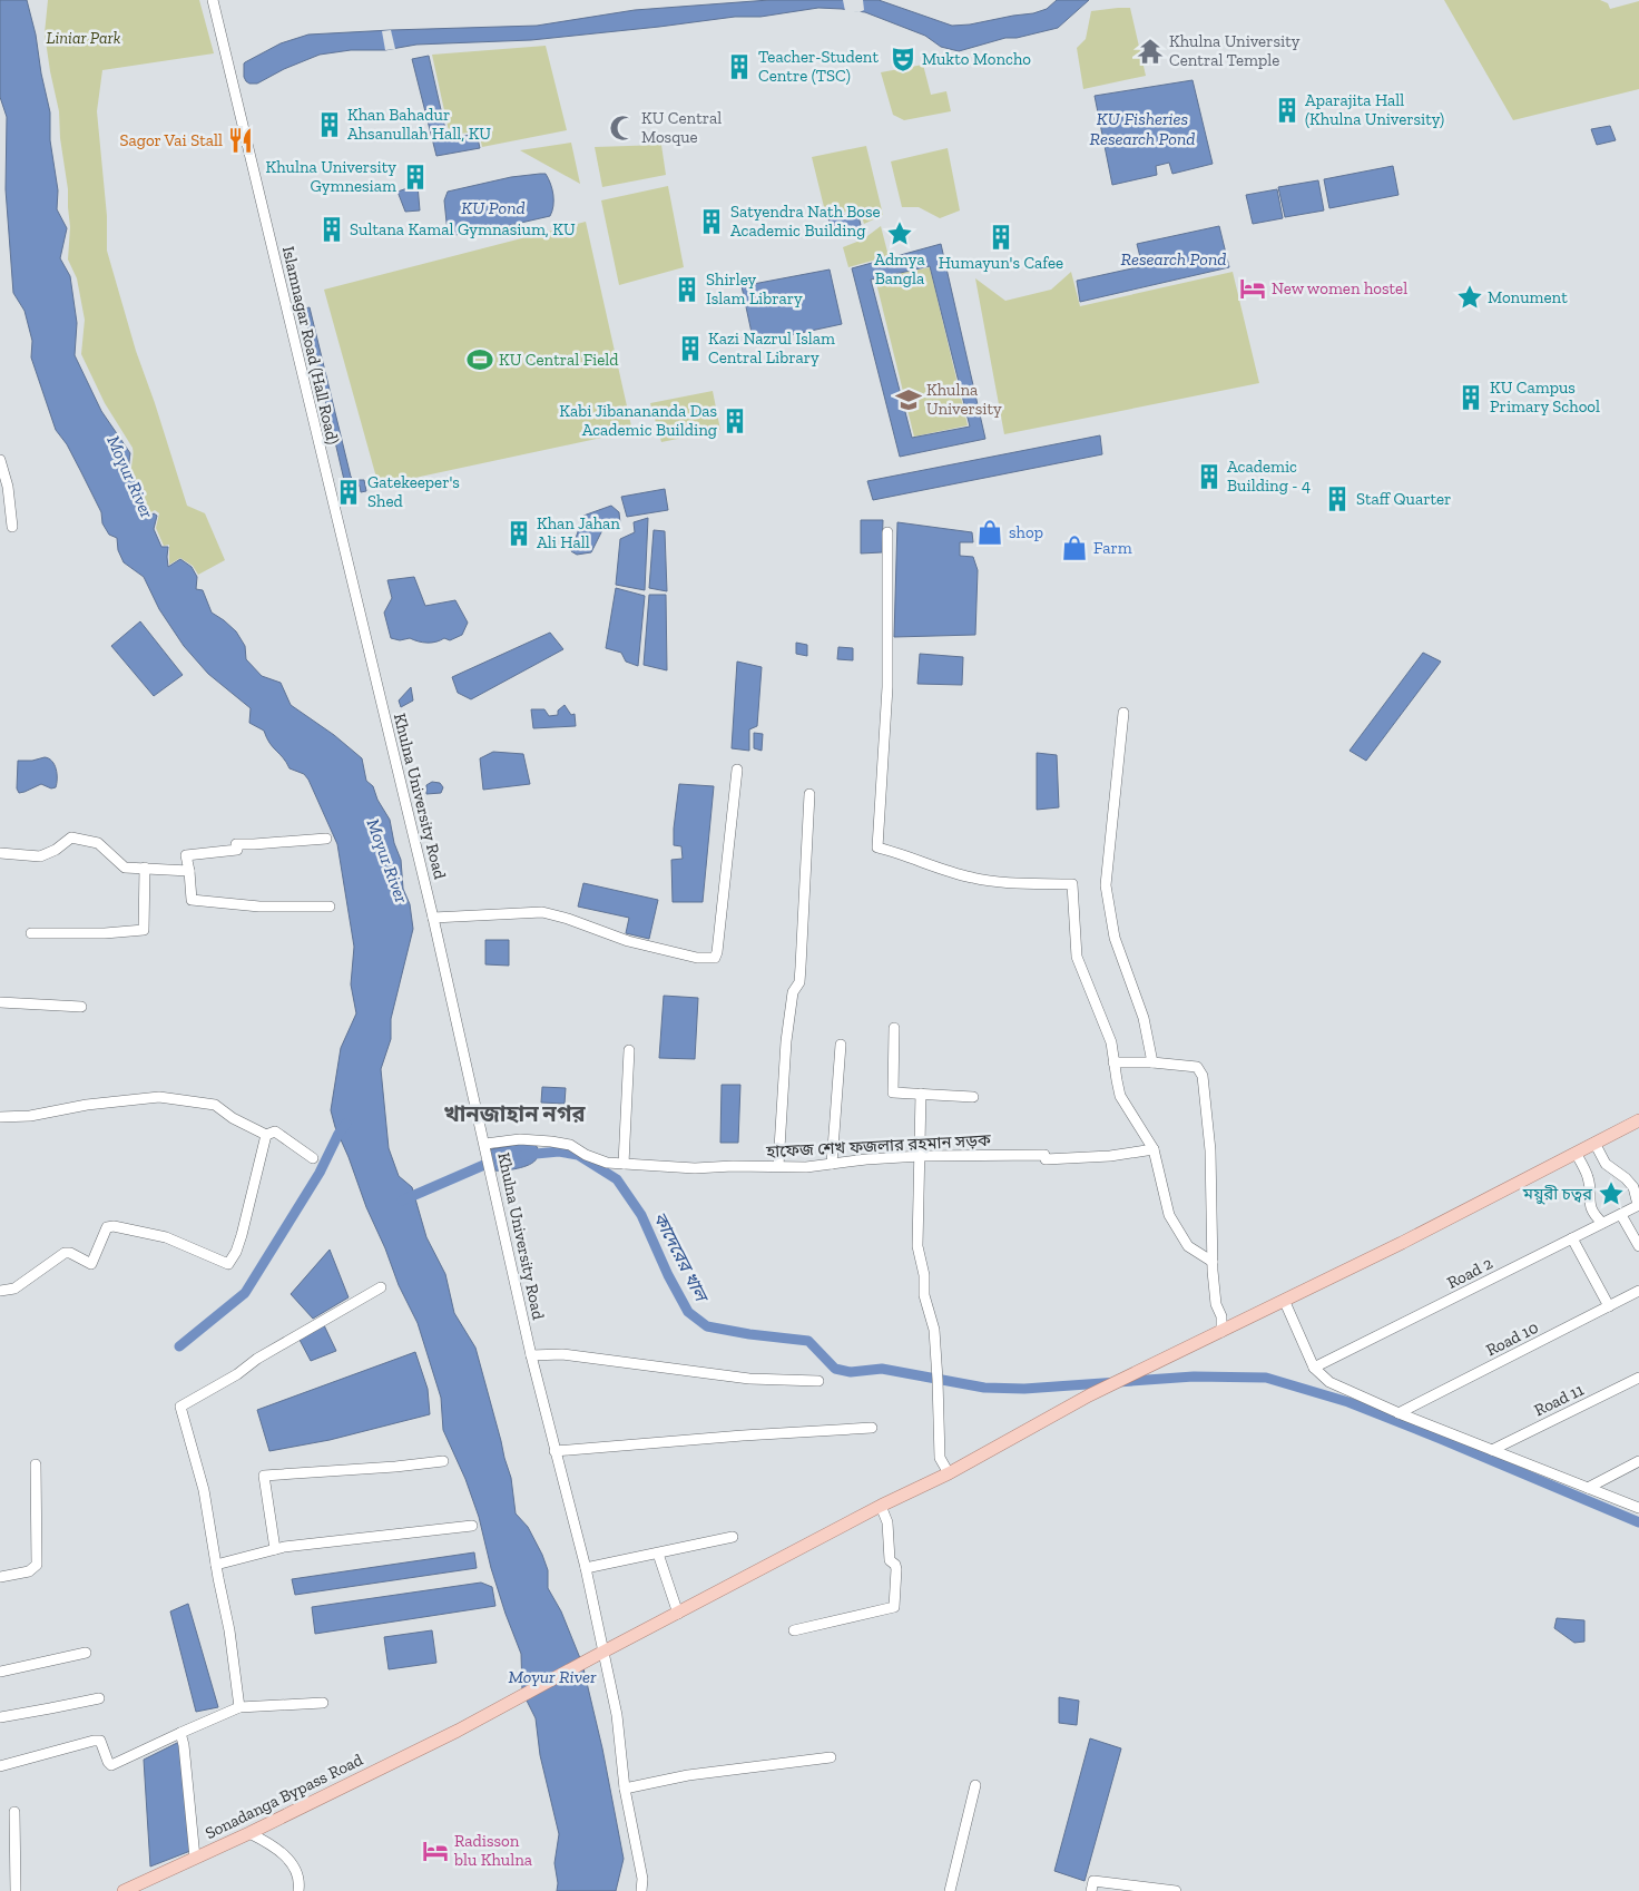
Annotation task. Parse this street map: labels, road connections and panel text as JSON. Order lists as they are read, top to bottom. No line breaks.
{"streets":{"main road":["Sonadanga Bypass Road"],"street":["Islamnagar Road (Hall Road)","Khulna University Road","হাফেজ শেখ ফজলার রহমান সড়ক","Road 2","Road 10","Road 11"]},"crossings":[["Islamnagar Road (Hall Road)","Khulna University Road"],["Khulna University Road","হাফেজ শেখ ফজলার রহমান সড়ক"],["Khulna University Road","Sonadanga Bypass Road"]],"districts":["খানজাহান নগর"],"water":["KU Fisheries Research Pond","KU Pond","Research Pond","Moyur River","কাদেরের খাল"],"parks":["Liniar Park"],"places":{"temple":["Khulna University Central Temple"],"theatre":["Mukto Moncho"],"building":["Teacher-Student Centre (TSC)","Aparajita Hall (Khulna University)","Khan Bahadur Ahsanullah Hall, KU","Khulna University Gymnesiam","Satyendra Nath Bose Academic Building","Sultana Kamal Gymnasium, KU","Humayun's Cafee","Shirley Islam Library","Kazi Nazrul Islam Central Library","KU Campus Primary School","Kabi Jibanananda Das Academic Building","Academic Building - 4","Gatekeeper's Shed","Staff Quarter","Khan Jahan Ali Hall"],"mosque":["KU Central Mosque"],"restaurant":["Sagor Vai Stall"],"place":["Admya Bangla","Monument","ময়ুরী চত্বর"],"hotel":["New women hostel","Radisson blu Khulna"],"sports":["KU Central Field"],"school or university":["Khulna University"],"shop":["shop","Farm"]}}
